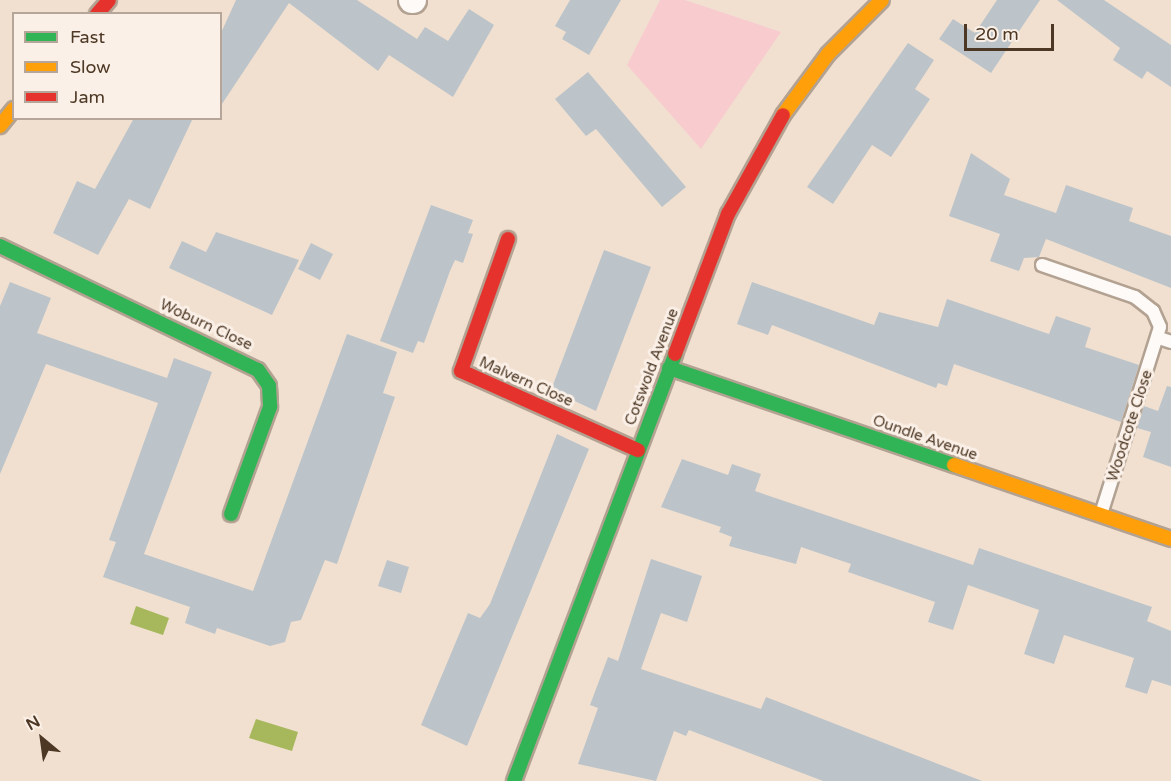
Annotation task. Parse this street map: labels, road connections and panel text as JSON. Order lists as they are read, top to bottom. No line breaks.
{"streets":{"street":["Woburn Close","Cotswold Avenue","Malvern Close","Oundle Avenue"],"lane":["Woodcote Close"]},"crossings":[["Cotswold Avenue","Malvern Close"],["Cotswold Avenue","Oundle Avenue"],["Woodcote Close","Oundle Avenue"]],"legend":["Fast","Slow","Jam"],"scale_bar":"20 m","north":"top left"}
